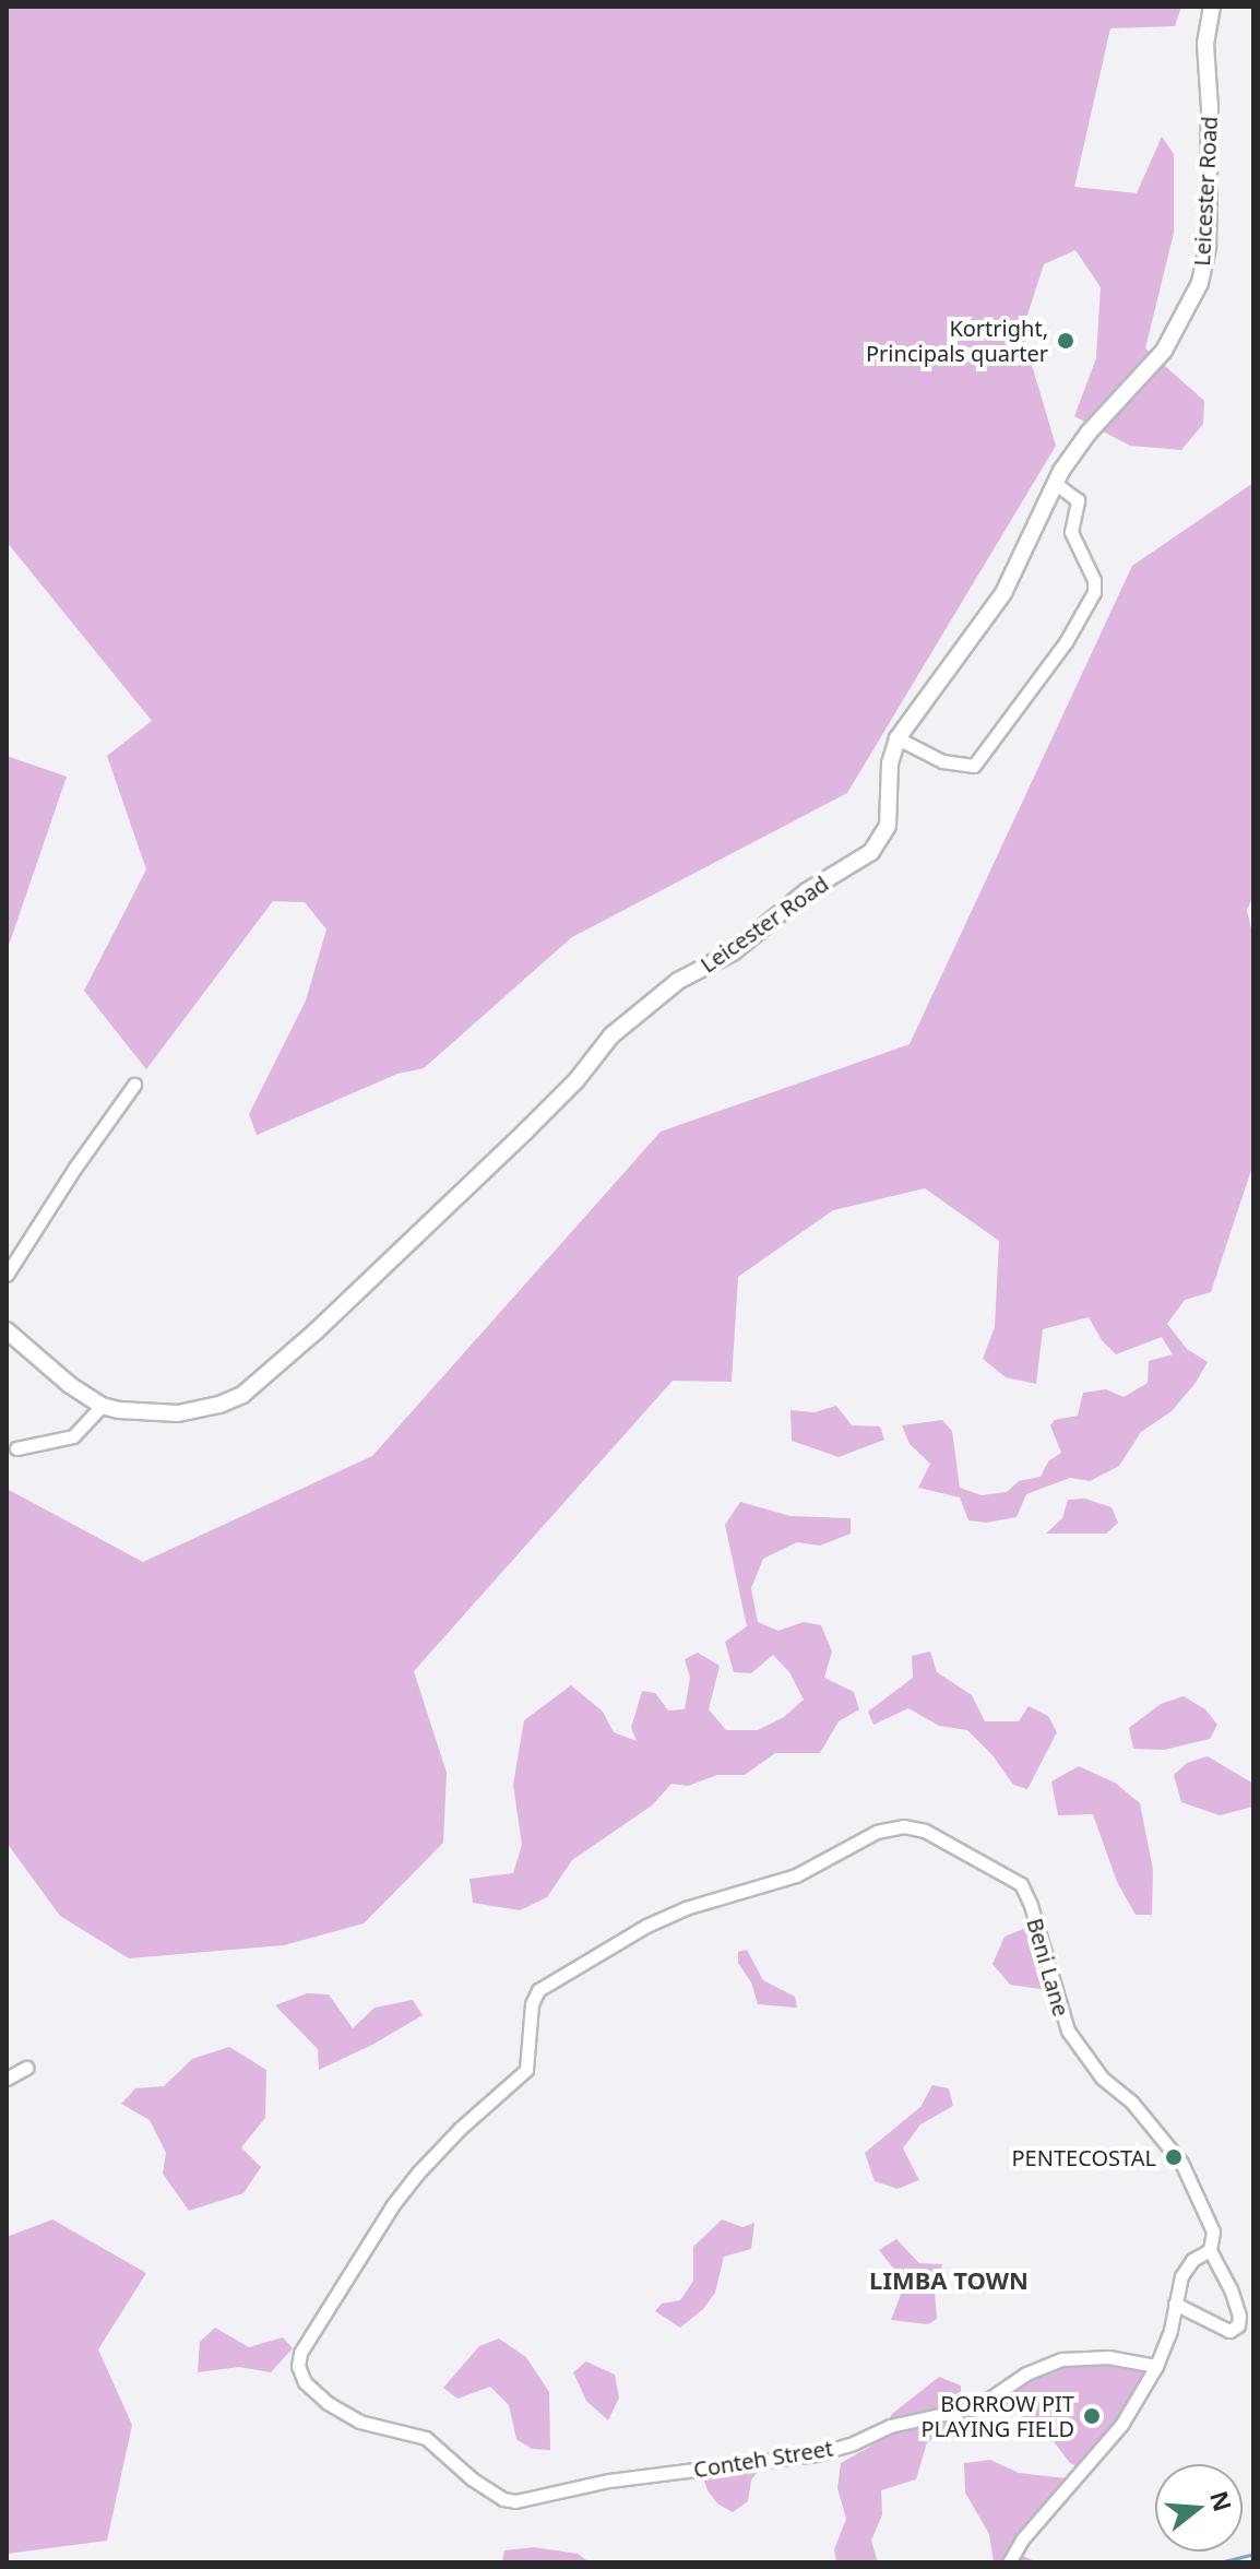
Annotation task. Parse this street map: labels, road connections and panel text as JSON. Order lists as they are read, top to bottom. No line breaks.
{"streets":{"street":["Leicester Road","Beni Lane","Conteh Street"]},"crossings":[["Beni Lane","Conteh Street"]],"districts":["LIMBA TOWN"],"places":["Kortright, Principals quarter","PENTECOSTAL","BORROW PIT PLAYING FIELD"],"north":"right"}
